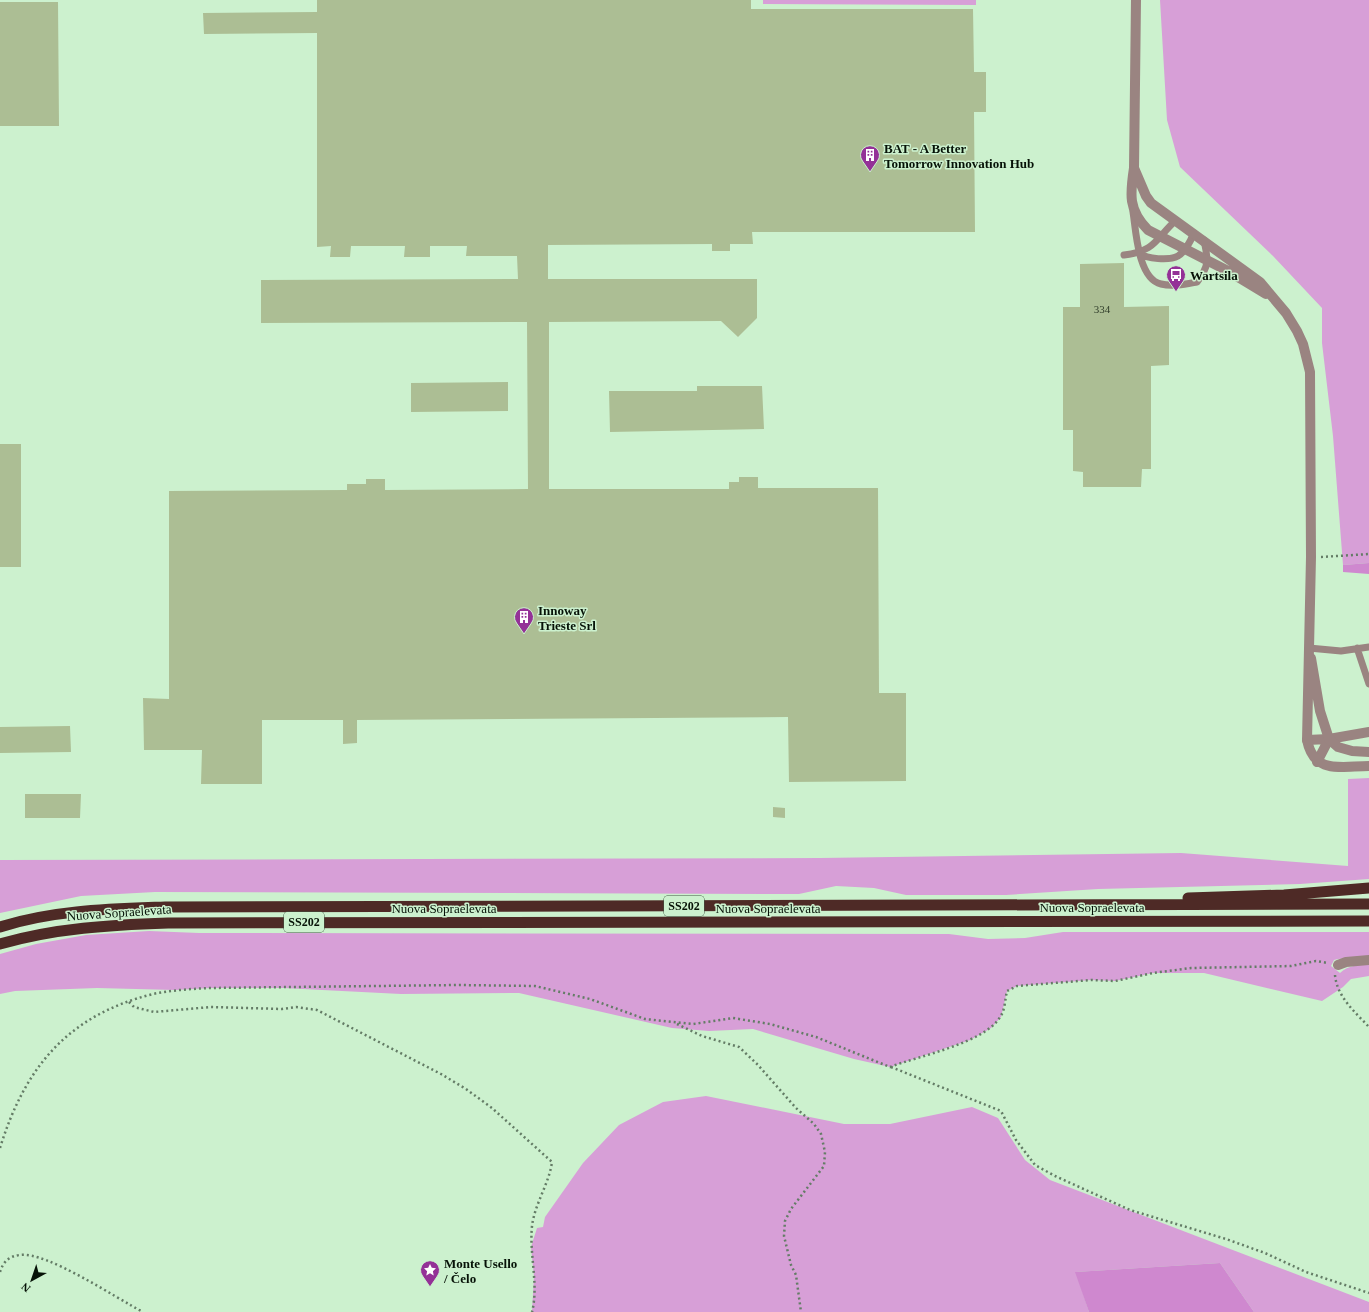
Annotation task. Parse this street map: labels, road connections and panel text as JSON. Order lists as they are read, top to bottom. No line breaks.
{"streets":{"highway":["SS202","Nuova Sopraelevata"]},"places":{"building":["BAT - A Better Tomorrow Innovation Hub","Innoway Trieste Srl"],"bus stop":["Wartsila"],"place":["Monte Usello / Čelo"]},"house_numbers":["334"],"north":"bottom left"}
